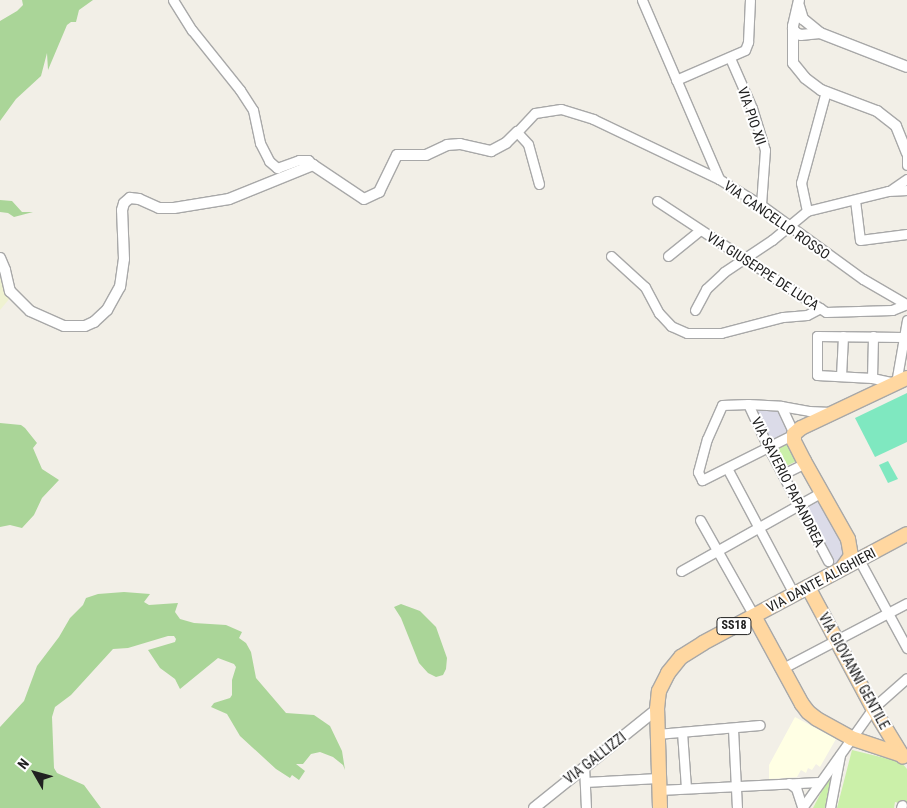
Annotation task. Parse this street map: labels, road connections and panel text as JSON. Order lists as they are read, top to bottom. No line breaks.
{"streets":{"main road":["VIA DANTE ALIGHIERI","SS18","VIA GIOVANNI GENTILE"],"street":["VIA PIO XII","VIA CANCELLO ROSSO","VIA GIUSEPPE DE LUCA","VIA SAVERIO PAPANDREA","VIA GALLIZZI"]},"crossings":[["VIA PIO XII","VIA CANCELLO ROSSO"],["VIA CANCELLO ROSSO","VIA GIUSEPPE DE LUCA"],["VIA DANTE ALIGHIERI","SS18"],["VIA DANTE ALIGHIERI","VIA GIOVANNI GENTILE"],["VIA DANTE ALIGHIERI","VIA GALLIZZI"],["SS18","VIA GALLIZZI"]],"north":"top left"}
